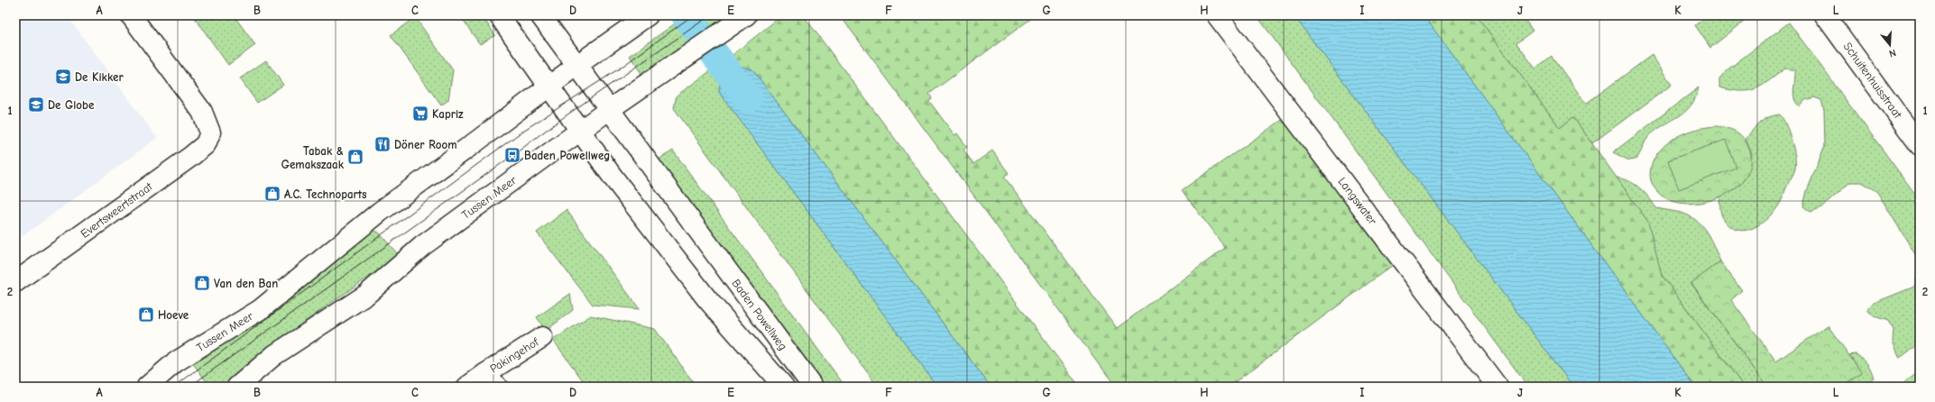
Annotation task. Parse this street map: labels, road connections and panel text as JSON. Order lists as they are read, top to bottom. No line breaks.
{"streets":{"street":["Schuitenhuisstraat","Tussen Meer","Langswater","Evertsweertstraat","Baden Powellweg","Pakingehof"]},"crossings":[["Tussen Meer","Baden Powellweg"]],"places":{"school or university":["De Kikker","De Globe"],"supermarket":["Kapriz"],"restaurant":["Döner Room"],"bus stop":["Baden Powellweg"],"shop":["Tabak & Gemakszaak","A.C. Technoparts","Van den Ban","Hoeve"]},"north":"bottom","grid":{"columns":["A","B","C","D","E","F","G","H","I","J","K","L"],"rows":["1","2"]}}
